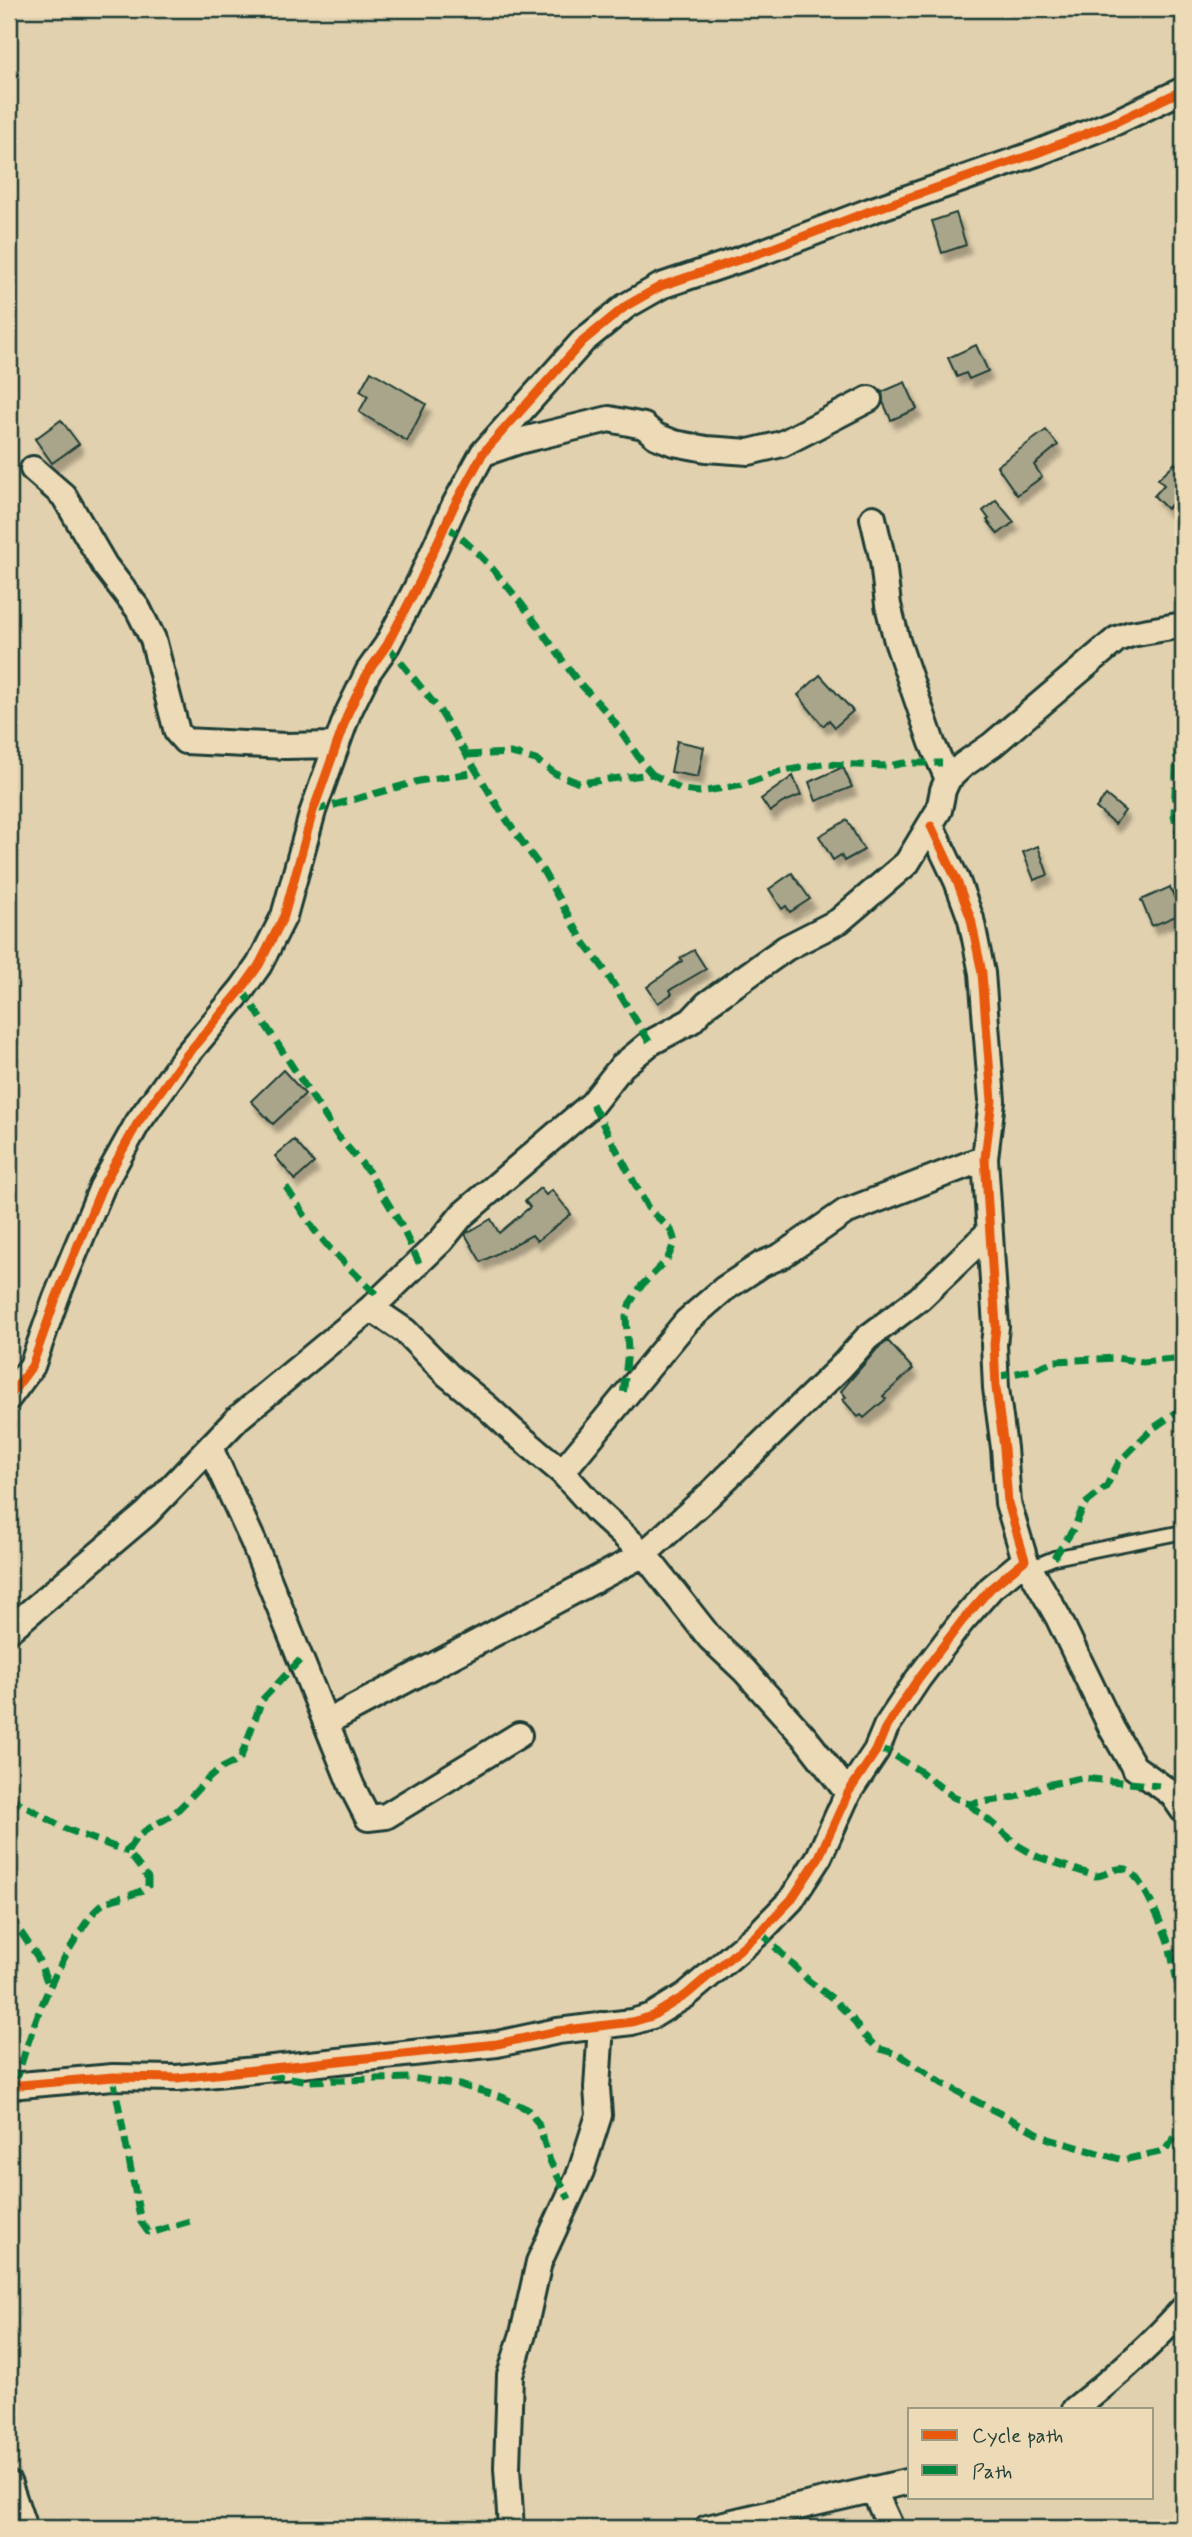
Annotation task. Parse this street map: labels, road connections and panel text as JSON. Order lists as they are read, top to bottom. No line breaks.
{"legend":["Cycle path","Path"]}
